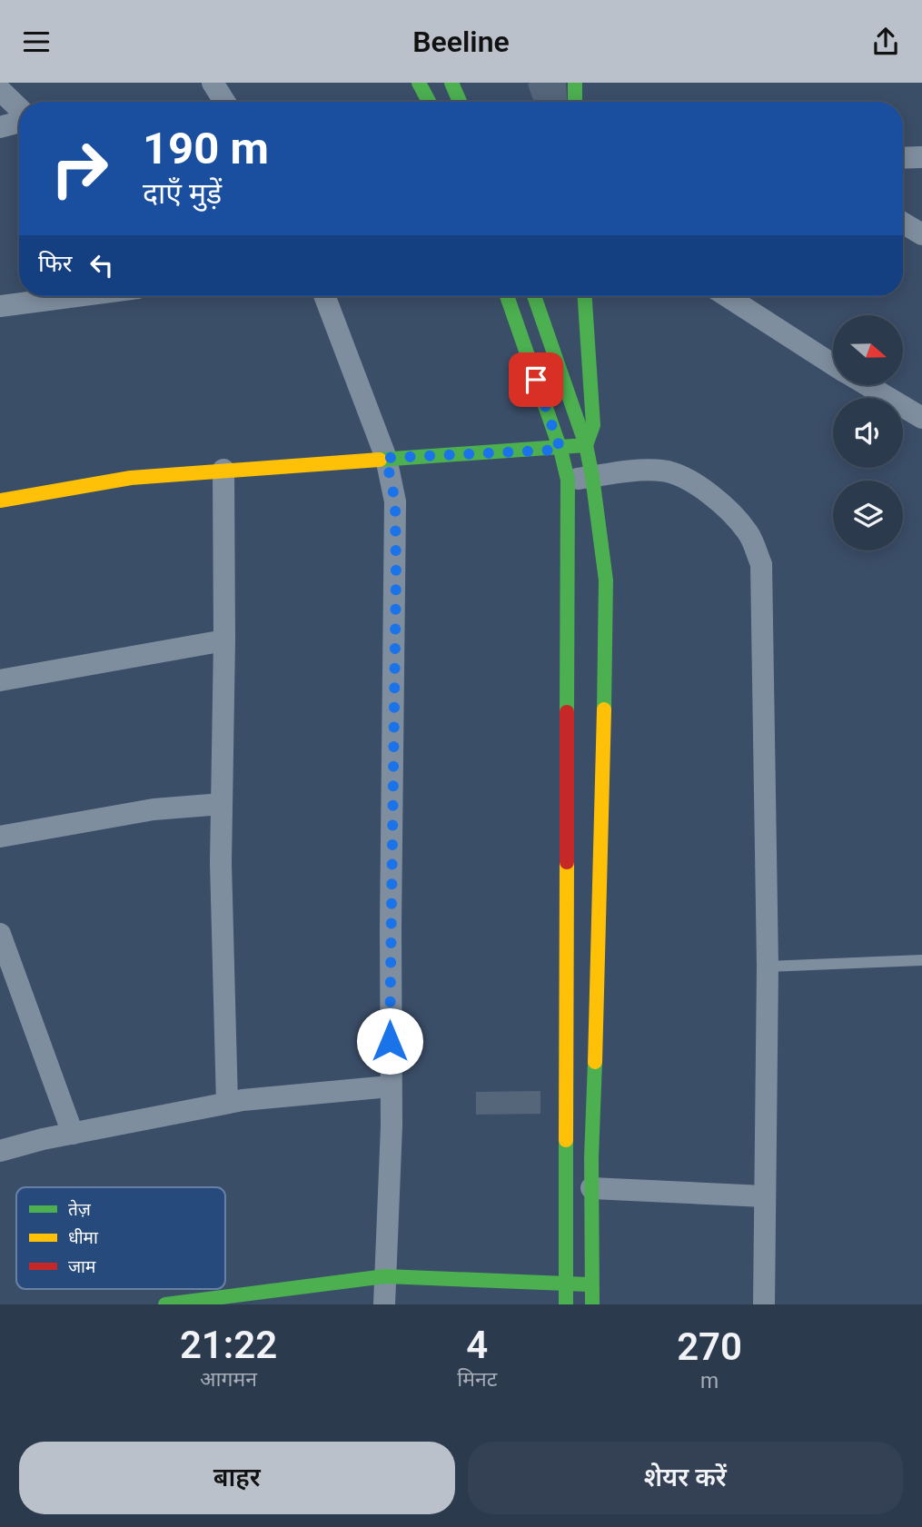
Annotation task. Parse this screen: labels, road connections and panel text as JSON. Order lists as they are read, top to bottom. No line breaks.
{"legend":["तेज़","धीमा","जाम"],"north":"right","page":{"header":"Beeline","turn":["190 m","दाएँ मुड़ें"],"then":"फिर","eta":["21:22","आगमन","4","मिनट","270","m"],"buttons":["बाहर","शेयर करें"]}}
